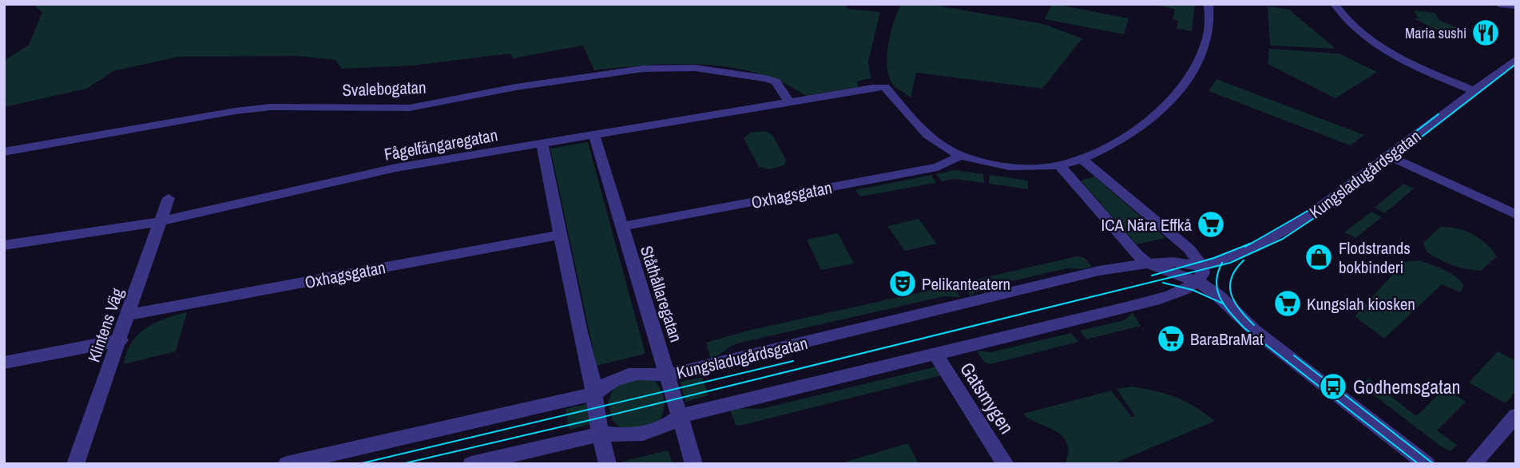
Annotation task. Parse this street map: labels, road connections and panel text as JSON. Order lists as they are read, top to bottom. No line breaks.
{"streets":{"street":["Svalebogatan","Fågelfängaregatan","Kungsladugårdsgatan","Oxhagsgatan","Ståthållaregatan","Klintens Väg","Gatsmygen"]},"crossings":[["Svalebogatan","Fågelfängaregatan"],["Fågelfängaregatan","Oxhagsgatan"],["Fågelfängaregatan","Ståthållaregatan"],["Fågelfängaregatan","Klintens Väg"],["Kungsladugårdsgatan","Ståthållaregatan"],["Kungsladugårdsgatan","Gatsmygen"],["Oxhagsgatan","Ståthållaregatan"],["Oxhagsgatan","Klintens Väg"]],"places":{"restaurant":["Maria sushi"],"supermarket":["ICA Nära Effkå","Kungslah kiosken","BaraBraMat"],"shop":["Flodstrands bokbinderi"],"theatre":["Pelikanteatern"],"bus stop":["Godhemsgatan"]}}
